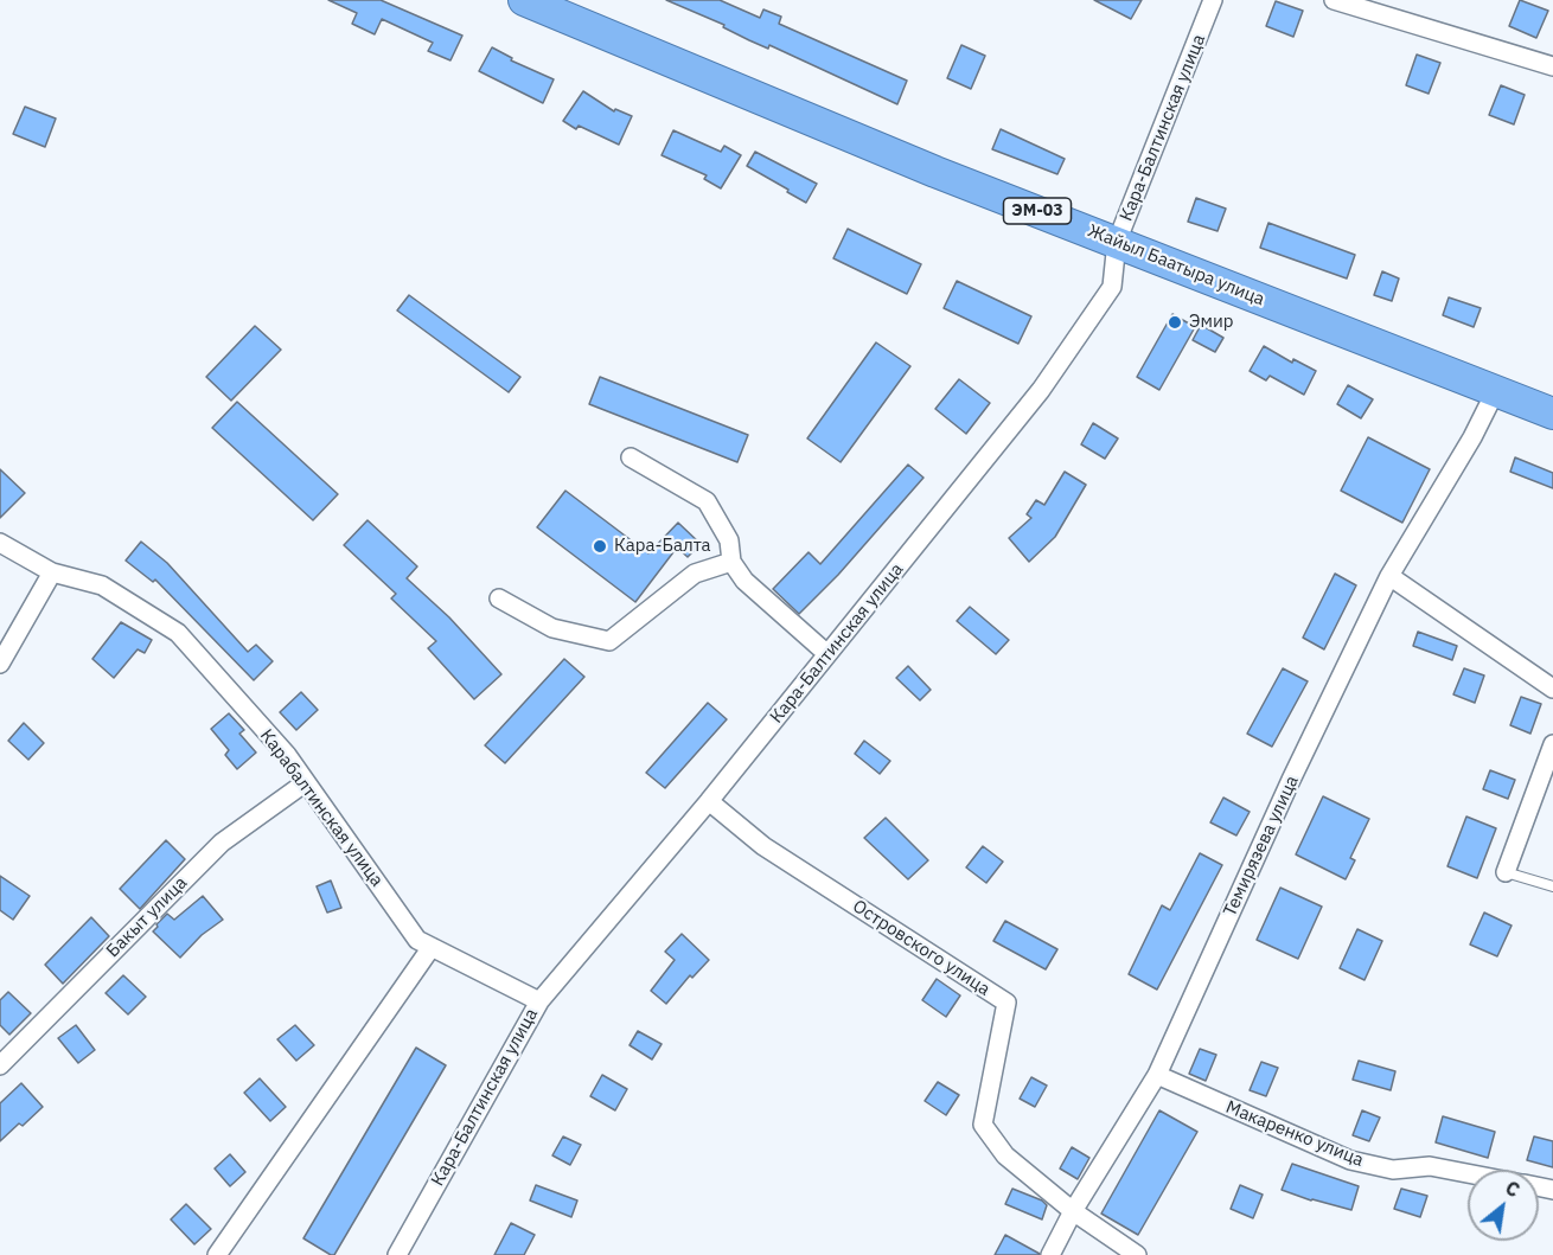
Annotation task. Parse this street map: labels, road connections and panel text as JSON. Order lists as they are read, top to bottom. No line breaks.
{"streets":{"highway":["ЭМ-03","Жайыл Баатыра улица"],"street":["Кара-Балтинская улица","Карабалтинская улица","Темирязева улица","Бакыт улица","Островского улица","Макаренко улица"]},"crossings":[["Кара-Балтинская улица","Жайыл Баатыра улица"],["Кара-Балтинская улица","Карабалтинская улица"],["Кара-Балтинская улица","Островского улица"],["Жайыл Баатыра улица","Темирязева улица"],["Карабалтинская улица","Бакыт улица"],["Темирязева улица","Островского улица"],["Темирязева улица","Макаренко улица"]],"places":["Эмир","Кара-Балта"],"north":"top right"}
